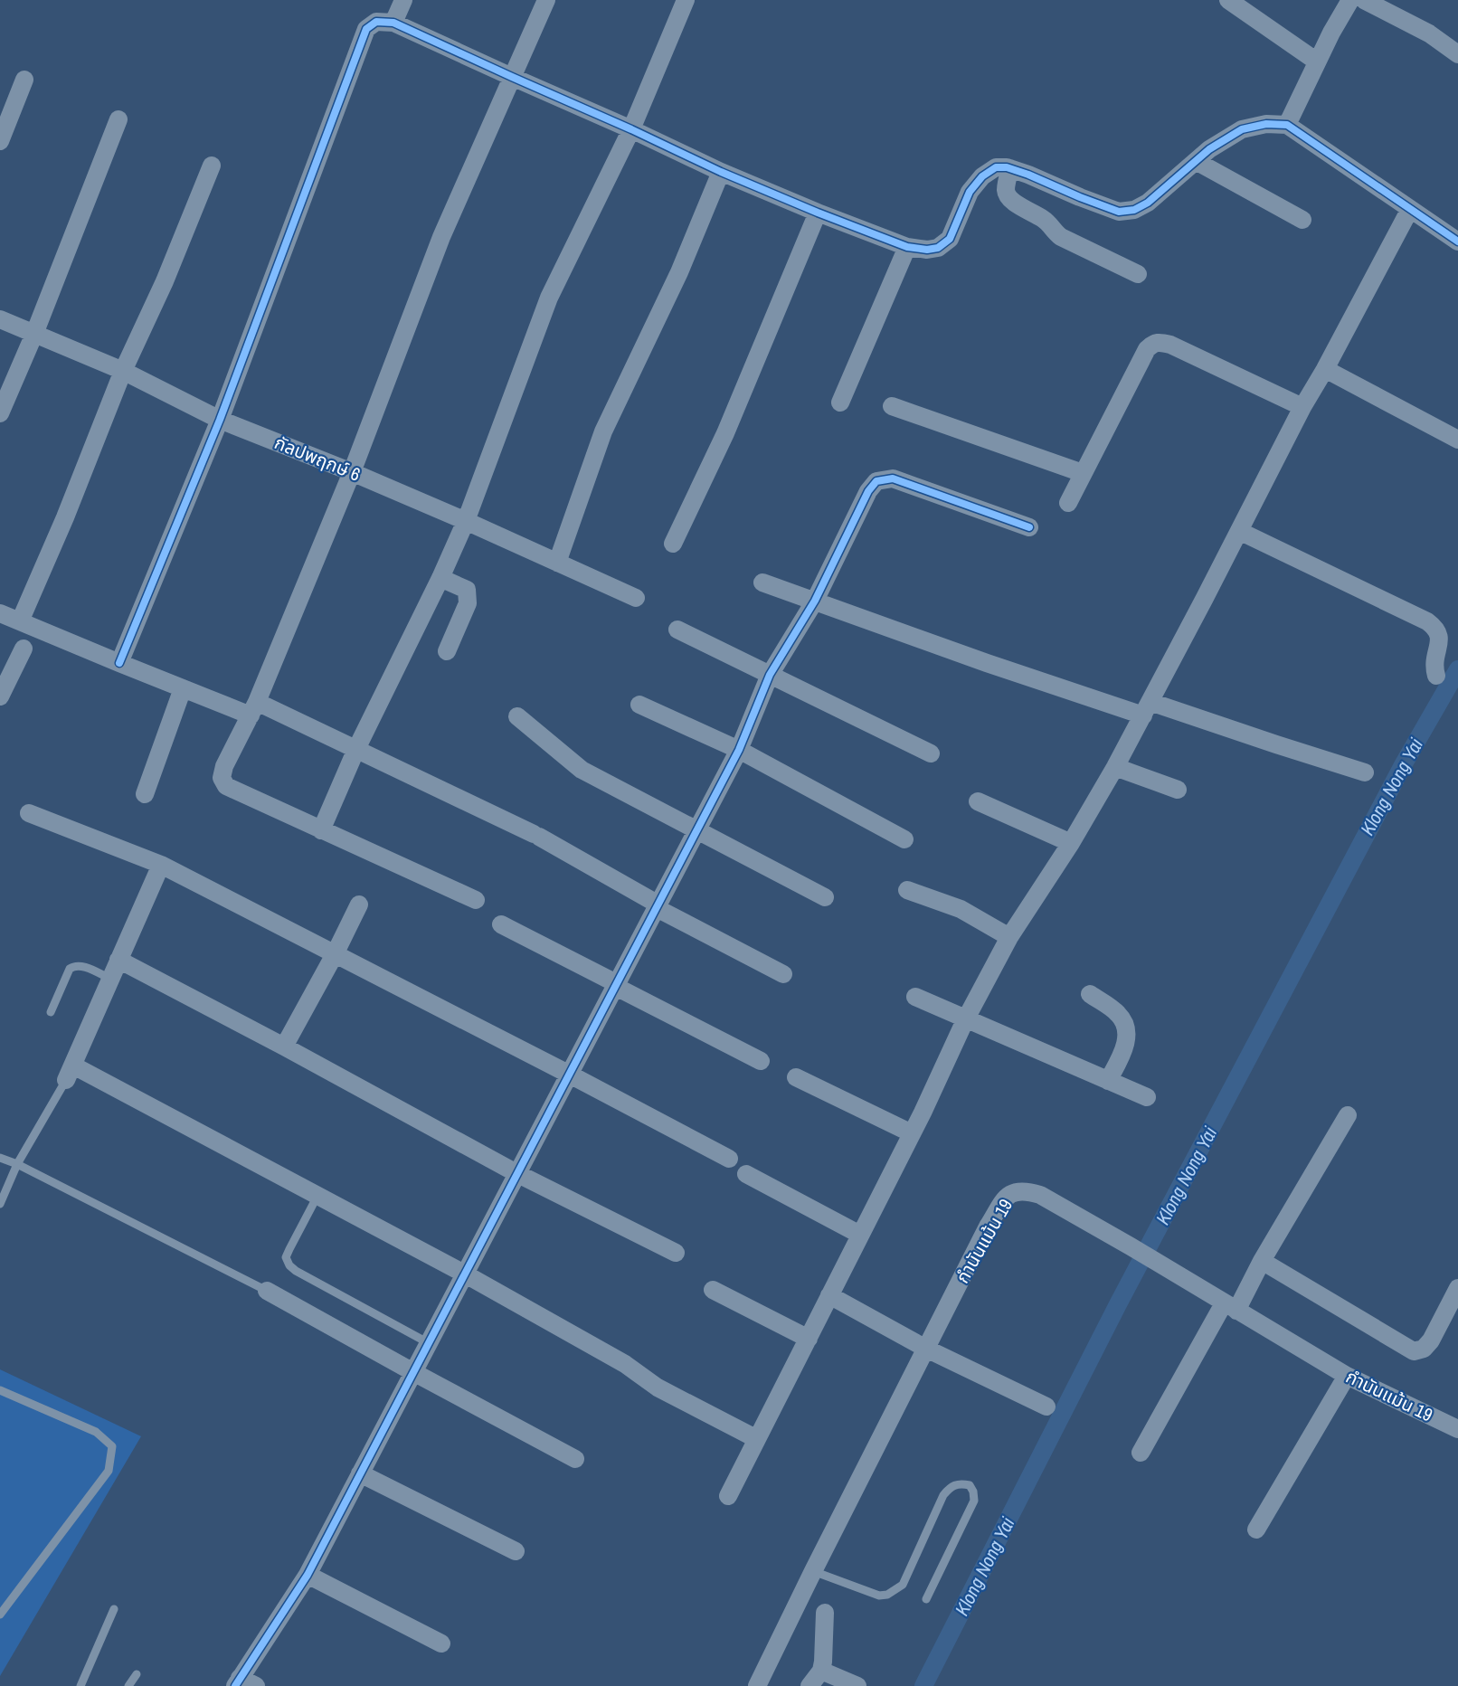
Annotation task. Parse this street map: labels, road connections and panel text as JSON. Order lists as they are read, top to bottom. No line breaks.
{"streets":{"street":["กัลปพฤกษ์ 6","กำนันแม้น 19"]},"water":["Klong Nong Yai"]}
